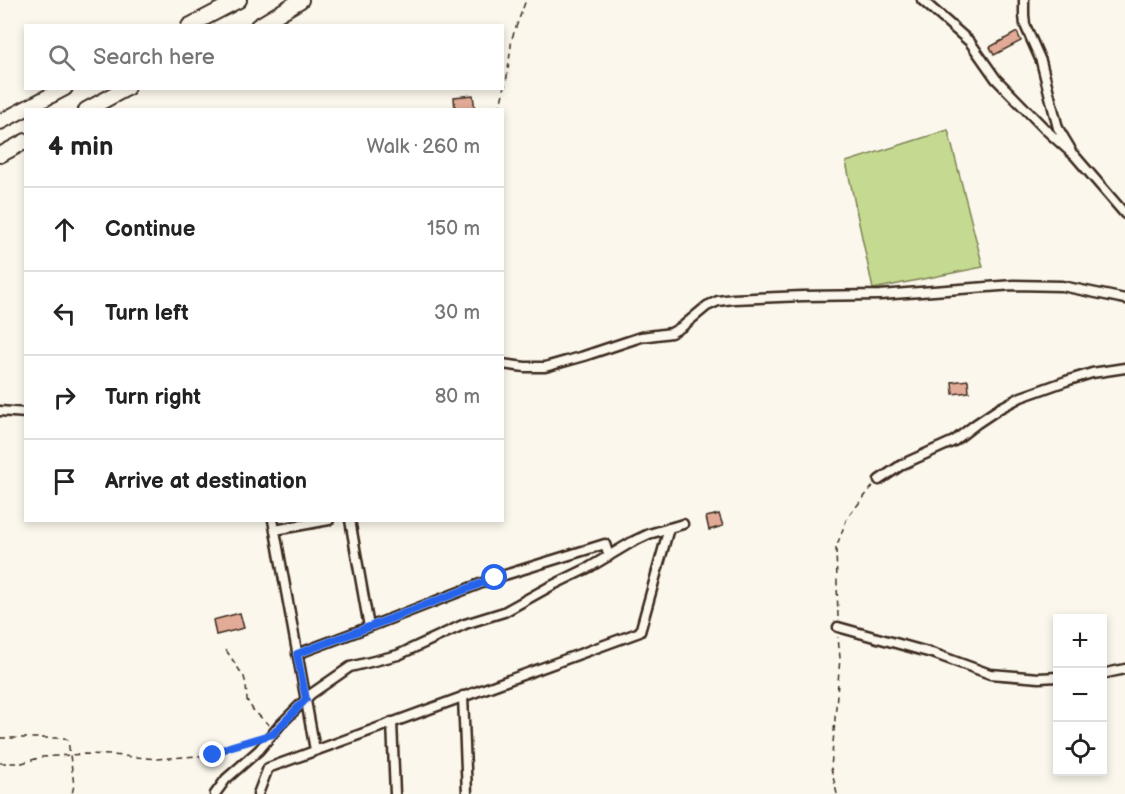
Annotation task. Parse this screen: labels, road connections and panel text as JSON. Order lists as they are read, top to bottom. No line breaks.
{"page":{"search":"Search here","heading":["4 min","Walk · 260 m"],"list":[["Continue","150 m"],["Turn left","30 m"],["Turn right","80 m"],"Arrive at destination"],"map_buttons":["+","−"]}}
